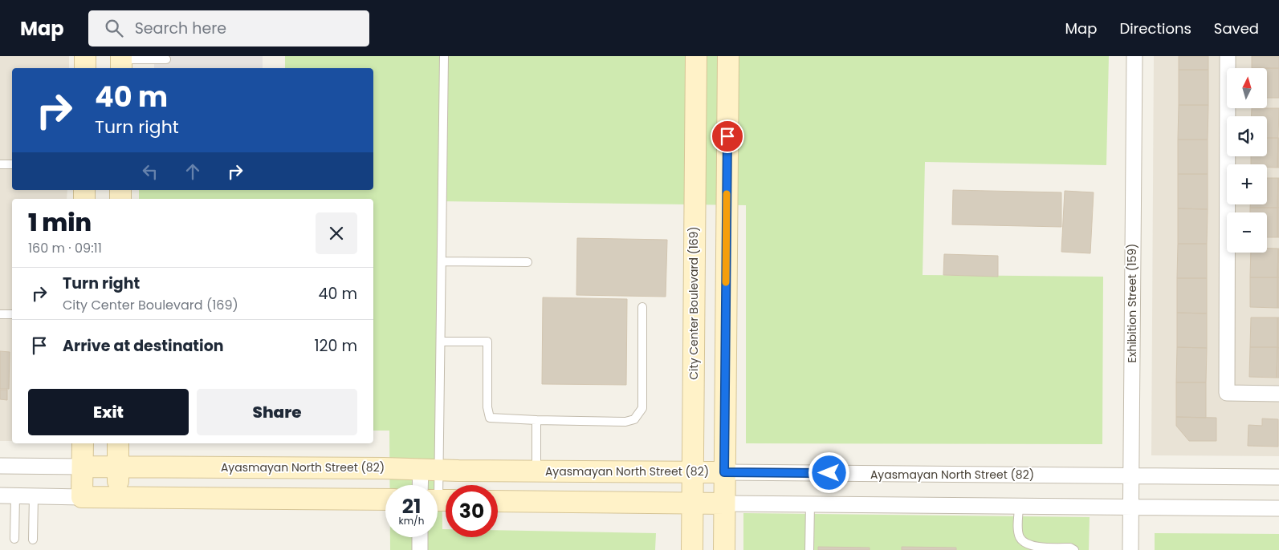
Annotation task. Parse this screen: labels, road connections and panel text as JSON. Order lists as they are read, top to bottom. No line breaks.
{"streets":{"street":["City Center Boulevard (169)","Exhibition Street (159)","Ayasmayan North Street (82)"]},"crossings":[["City Center Boulevard (169)","Ayasmayan North Street (82)"],["Exhibition Street (159)","Ayasmayan North Street (82)"]],"north":"top","page":{"header":"Map","search":"Search here","nav":["Map","Directions","Saved"],"map_buttons":["+","−"],"turn":["40 m","Turn right"],"heading":["1 min","160 m · 09:11"],"list":[{"name":"Turn right","note":"City Center Boulevard (169)","value":"40 m"},{"name":"Arrive at destination","value":"120 m"}],"buttons":["Exit","Share"],"speed":"21 km/h","limit":"30"}}
